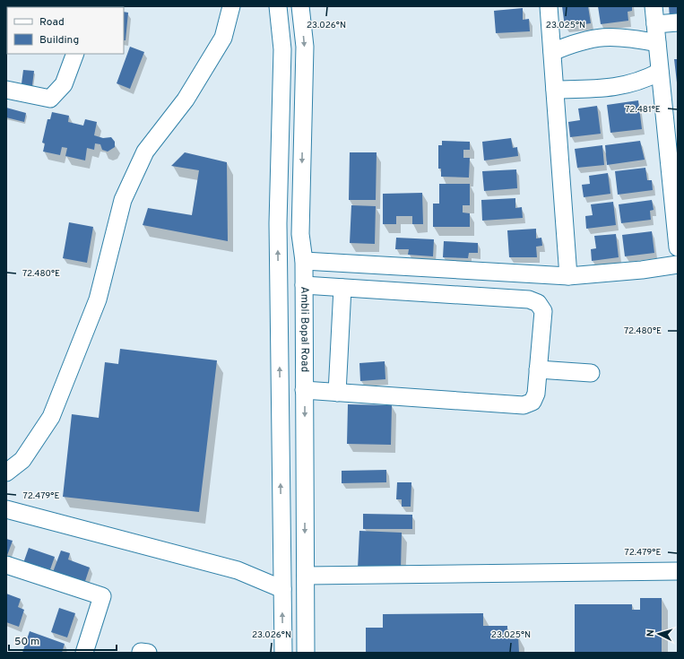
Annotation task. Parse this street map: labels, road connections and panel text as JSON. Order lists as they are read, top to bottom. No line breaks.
{"streets":{"street":["Ambli Bopal Road"]},"legend":["Road","Building"],"scale_bar":"50 m","north":"left","coordinates":["23.026°N","23.025°N","72.481°E","72.480°E","72.479°E"]}
